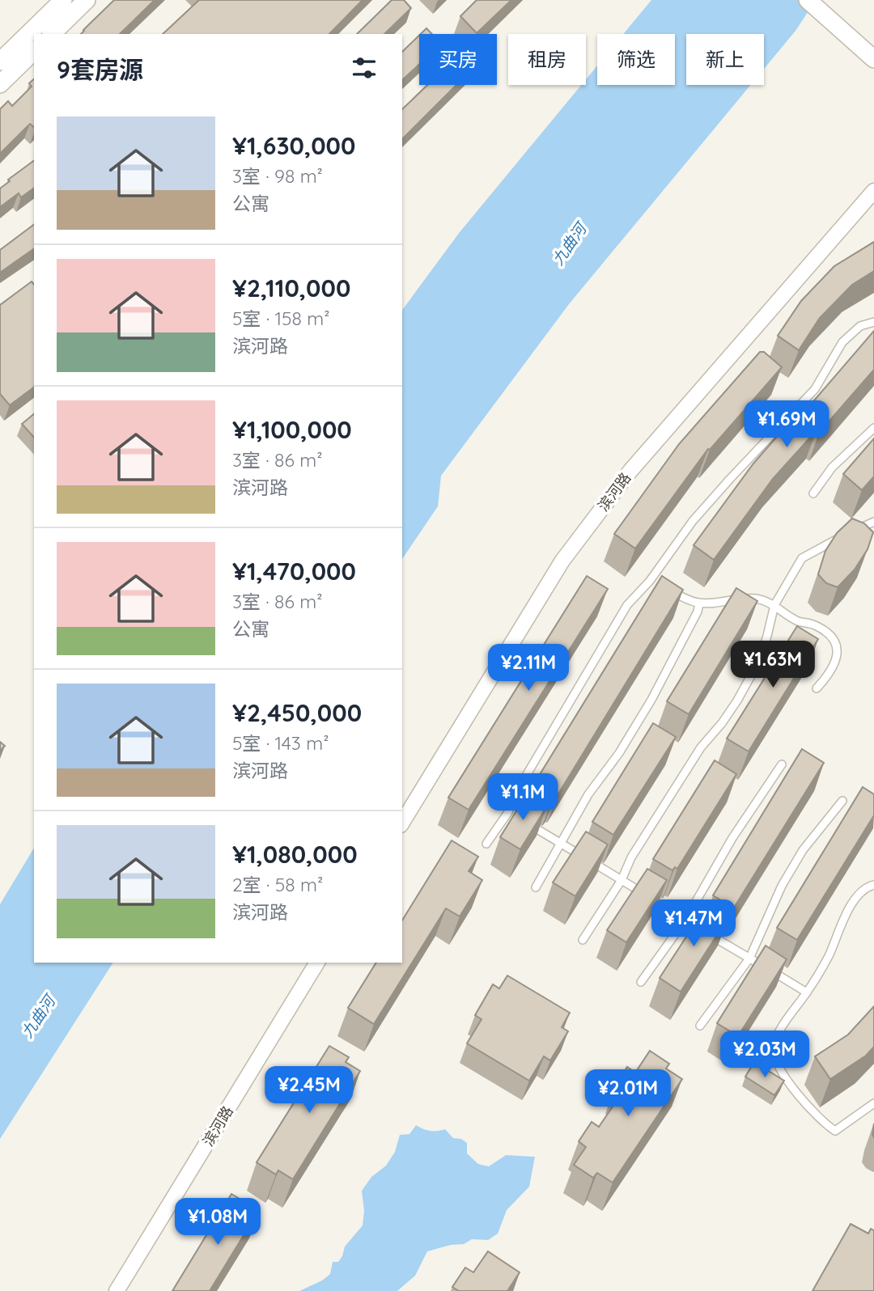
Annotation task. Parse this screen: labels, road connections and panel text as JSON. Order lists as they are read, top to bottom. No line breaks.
{"streets":{"street":["滨河路"]},"water":["九曲河"],"page":{"chip":["买房","租房","筛选","新上"],"heading":"9套房源","list":[{"name":"¥1,630,000","note":"3室 · 98 m² · 公寓"},{"name":"¥2,110,000","note":"5室 · 158 m² · 滨河路"},{"name":"¥1,100,000","note":"3室 · 86 m² · 滨河路"},{"name":"¥1,470,000","note":"3室 · 86 m² · 公寓"},{"name":"¥2,450,000","note":"5室 · 143 m² · 滨河路"},{"name":"¥1,080,000","note":"2室 · 58 m² · 滨河路"}],"price":["¥1.69M","¥1.63M","¥2.11M","¥1.1M","¥1.47M","¥2.03M","¥2.45M","¥2.01M","¥1.08M"]}}
